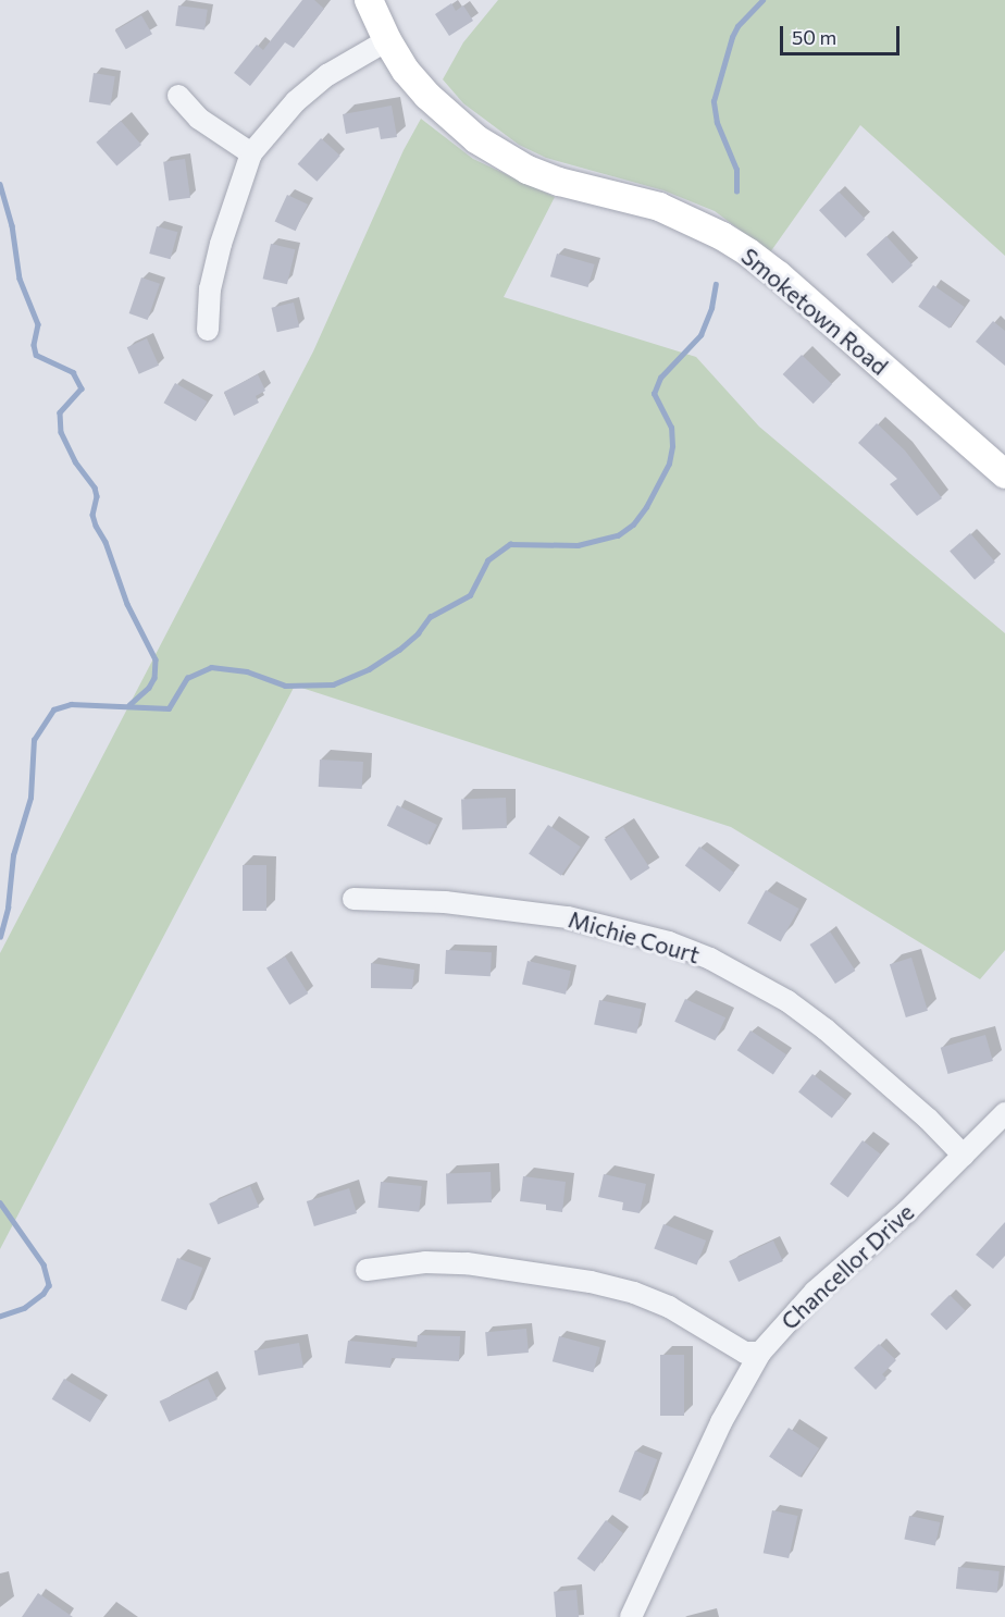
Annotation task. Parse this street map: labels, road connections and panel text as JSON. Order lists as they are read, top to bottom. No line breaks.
{"streets":{"main road":["Smoketown Road"],"street":["Michie Court","Chancellor Drive"]},"crossings":[["Michie Court","Chancellor Drive"]],"scale_bar":"50 m"}
